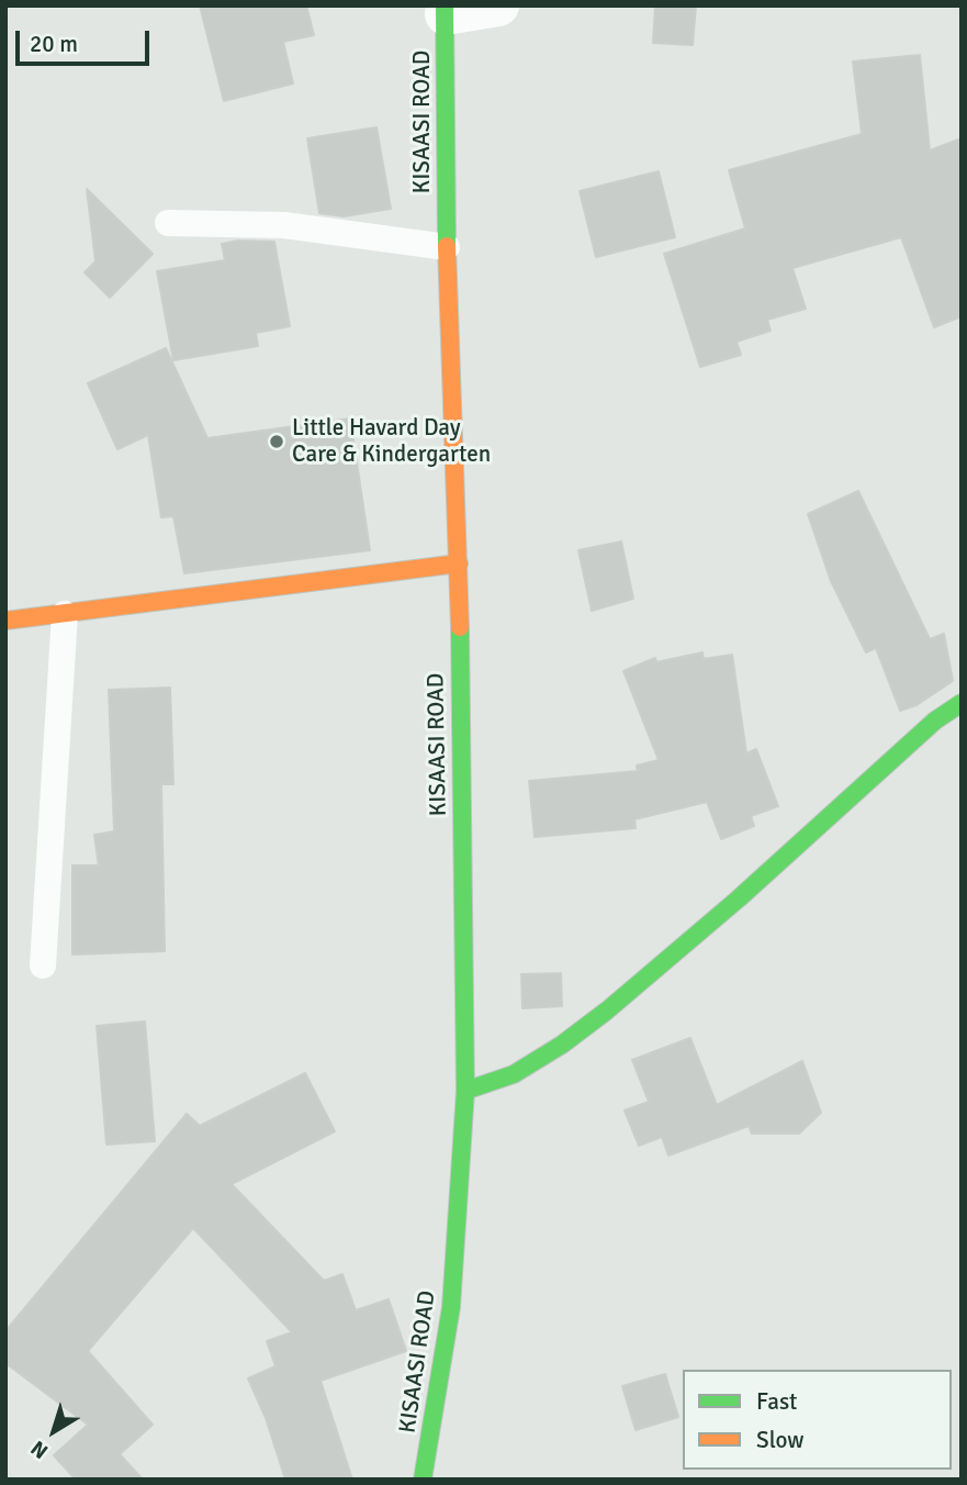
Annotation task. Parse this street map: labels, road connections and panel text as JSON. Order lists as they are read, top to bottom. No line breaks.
{"streets":{"main road":["KISAASI ROAD"]},"places":["Little Havard Day Care & Kindergarten"],"legend":["Fast","Slow"],"scale_bar":"20 m","north":"bottom left"}
